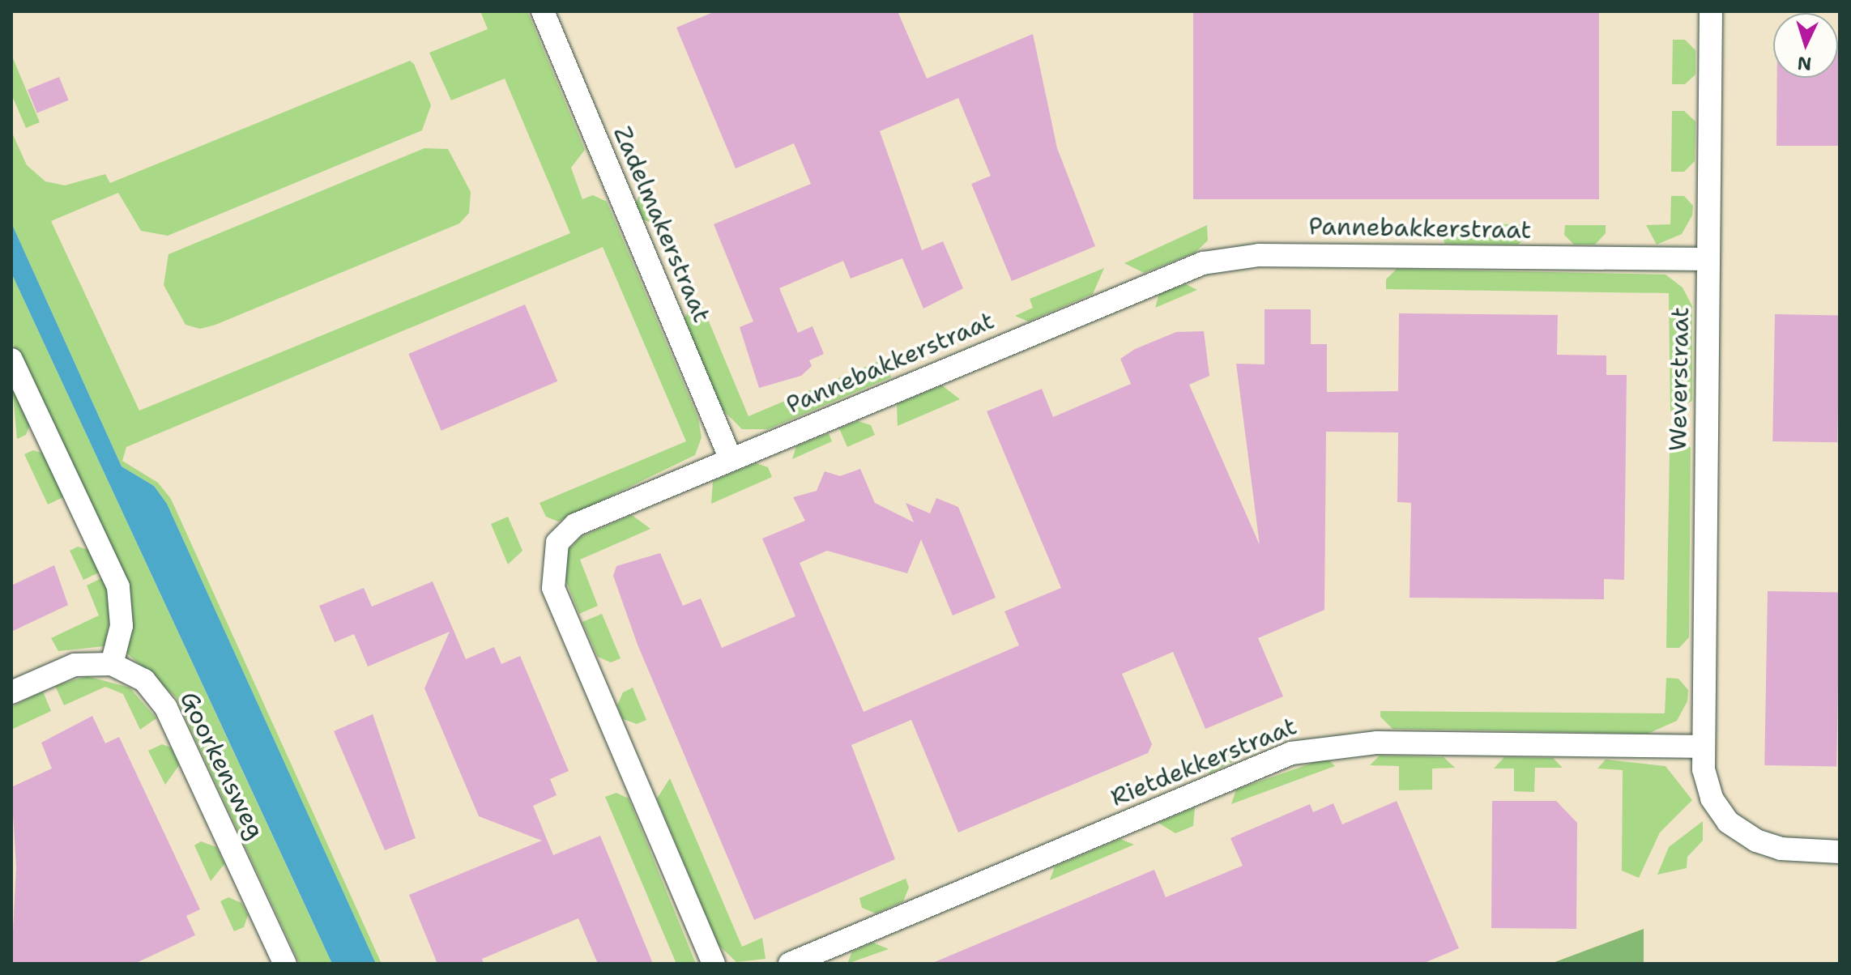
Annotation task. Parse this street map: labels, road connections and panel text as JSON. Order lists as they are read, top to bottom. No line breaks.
{"streets":{"street":["Zadelmakerstraat","Pannebakkerstraat","Weverstraat","Rietdekkerstraat","Goorkensweg"]},"crossings":[["Zadelmakerstraat","Pannebakkerstraat"],["Pannebakkerstraat","Weverstraat"],["Weverstraat","Rietdekkerstraat"]],"north":"bottom"}
